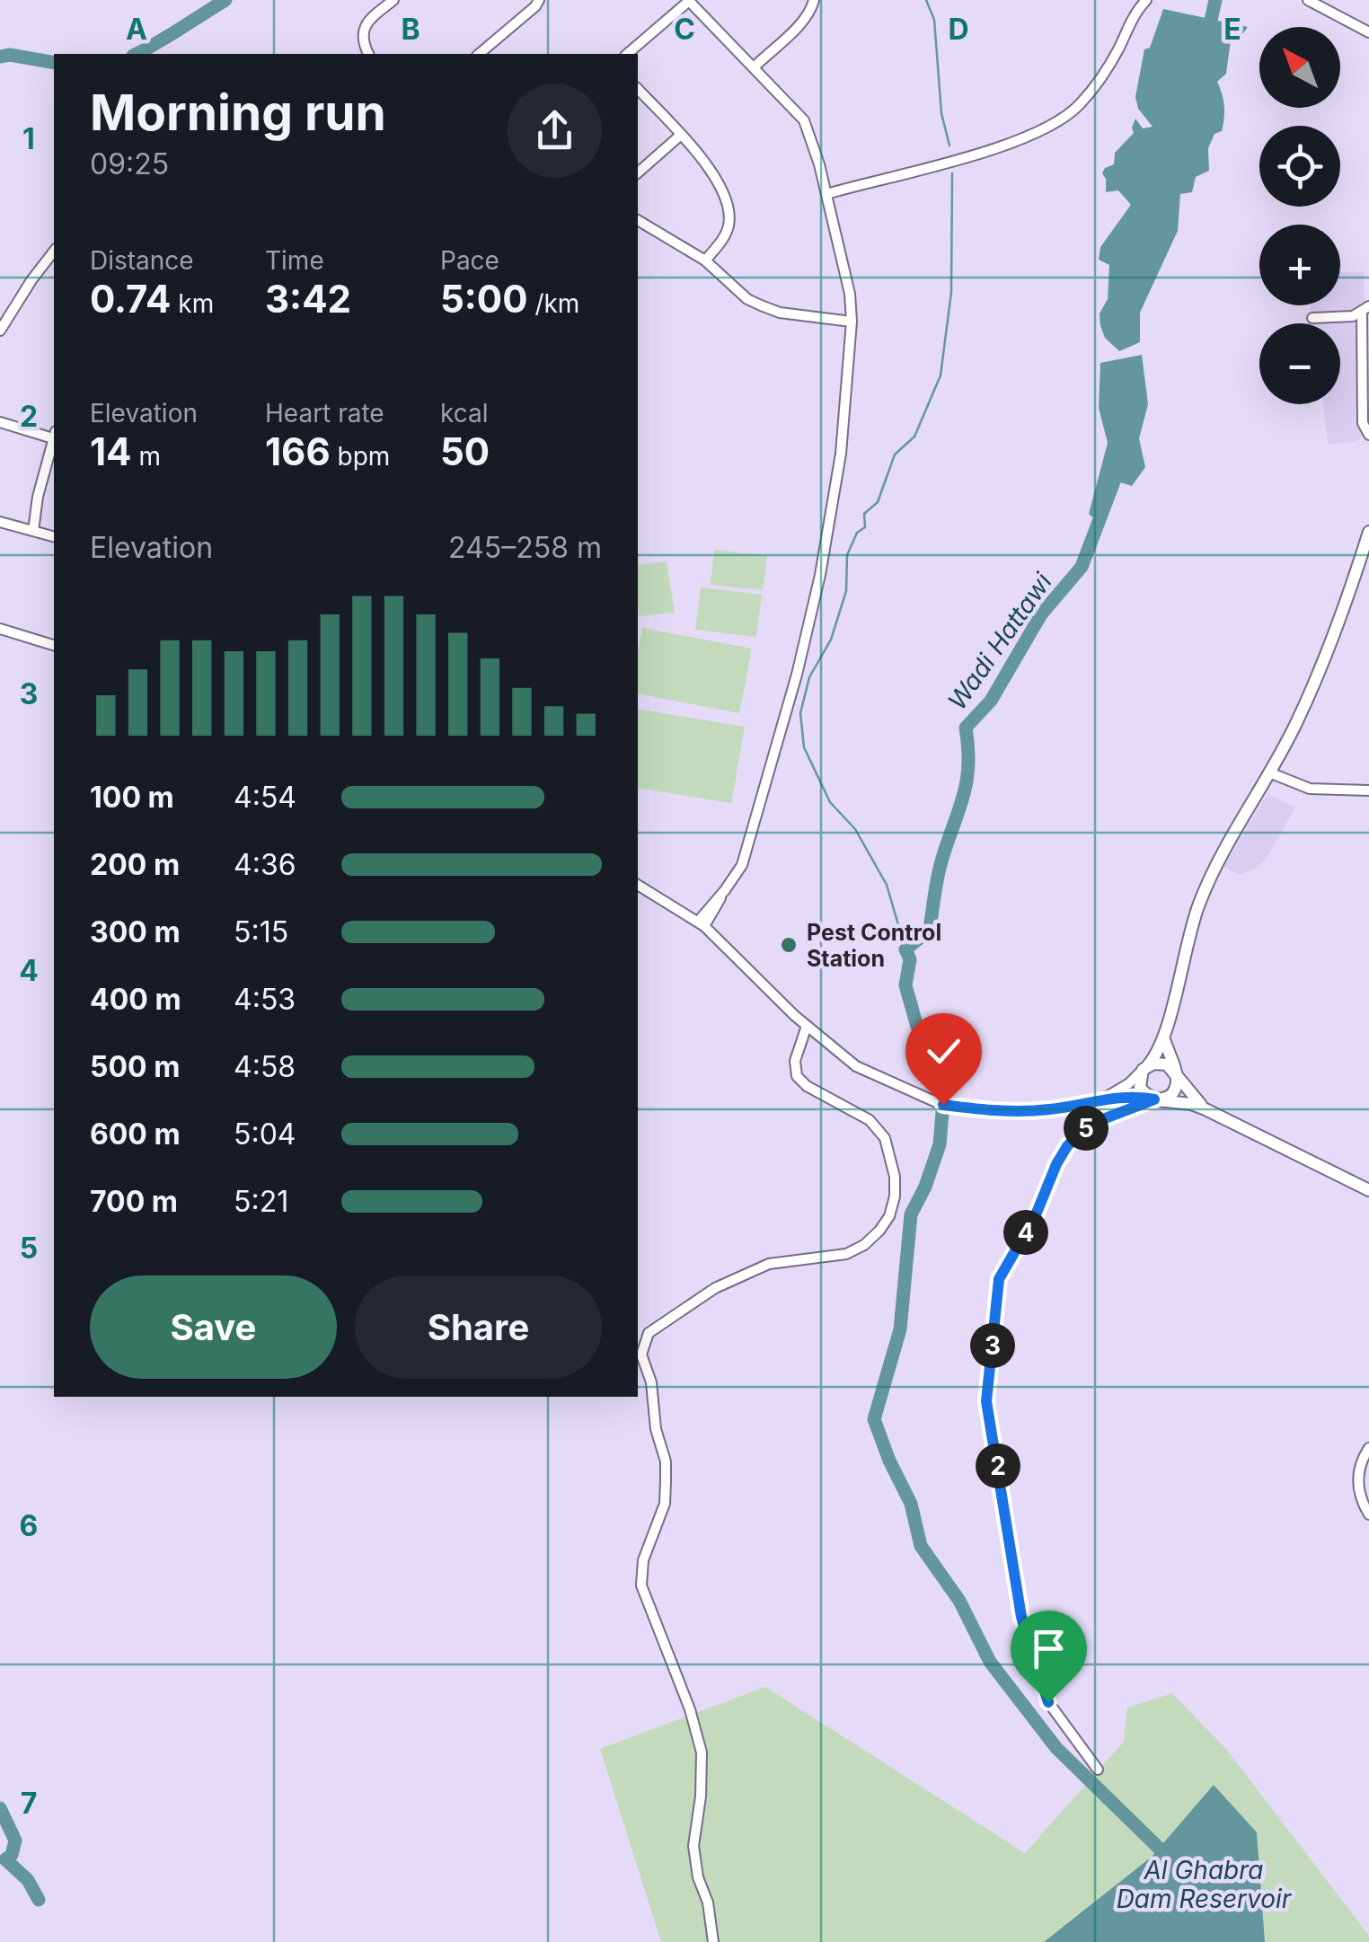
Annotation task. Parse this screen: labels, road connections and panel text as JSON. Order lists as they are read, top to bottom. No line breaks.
{"water":["Wadi Hattawi","Al Ghabra Dam Reservoir"],"places":["Pest Control Station"],"north":"top left","page":{"map_buttons":["+","−"],"heading":["Morning run","09:25"],"stats":[["Distance","0.74 km"],["Time","3:42"],["Pace","5:00 /km"],["Elevation","14 m"],["Heart rate","166 bpm"],["kcal","50"]],"chart":["Elevation","245–258 m"],"list":[{"name":"100 m","note":"4:54"},{"name":"200 m","note":"4:36"},{"name":"300 m","note":"5:15"},{"name":"400 m","note":"4:53"},{"name":"500 m","note":"4:58"},{"name":"600 m","note":"5:04"},{"name":"700 m","note":"5:21"}],"pins":["5","4","3","2"],"buttons":["Save","Share"]},"grid":{"columns":["A","B","C","D","E"],"rows":["1","2","3","4","5","6","7"]}}
